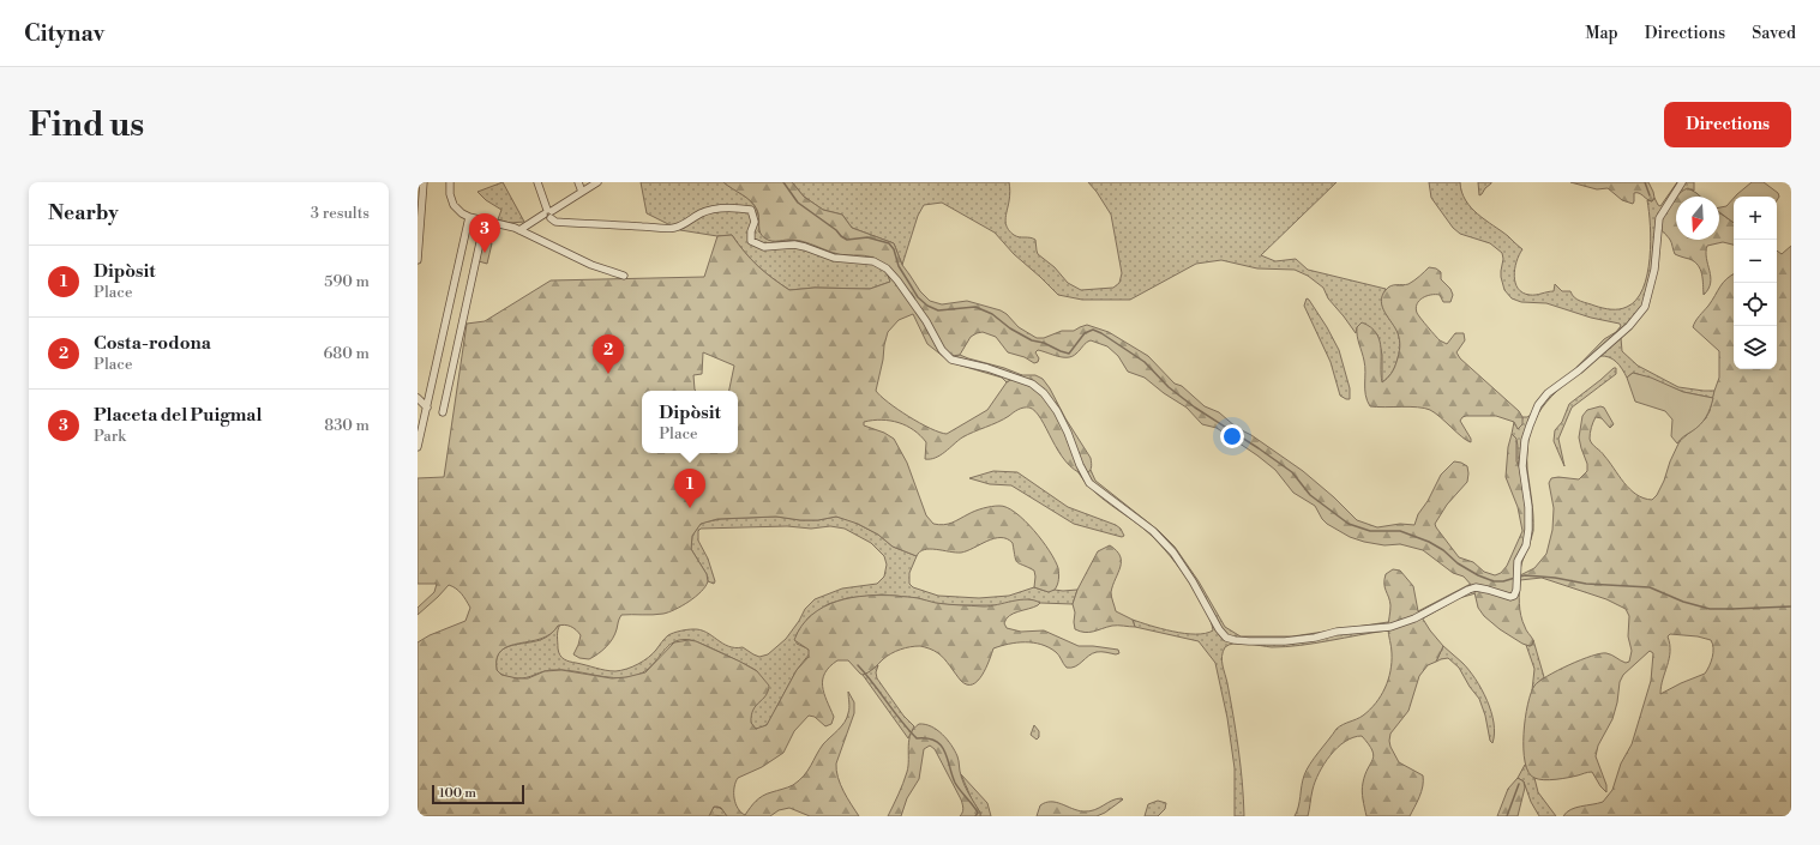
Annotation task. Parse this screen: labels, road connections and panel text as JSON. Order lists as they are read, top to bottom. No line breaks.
{"scale_bar":"100 m","north":"bottom","page":{"header":"Citynav","nav":["Map","Directions","Saved"],"buttons":"Directions","title":"Find us","heading":["Nearby","3 results"],"map_buttons":["+","−"],"pins":["3","2","1"],"list":[{"mark":"1","name":"Dipòsit","note":"Place","value":"590 m"},{"mark":"2","name":"Costa-rodona","note":"Place","value":"680 m"},{"mark":"3","name":"Placeta del Puigmal","note":"Park","value":"830 m"}],"popup":["Dipòsit","Place"],"scale":"100 m"}}
